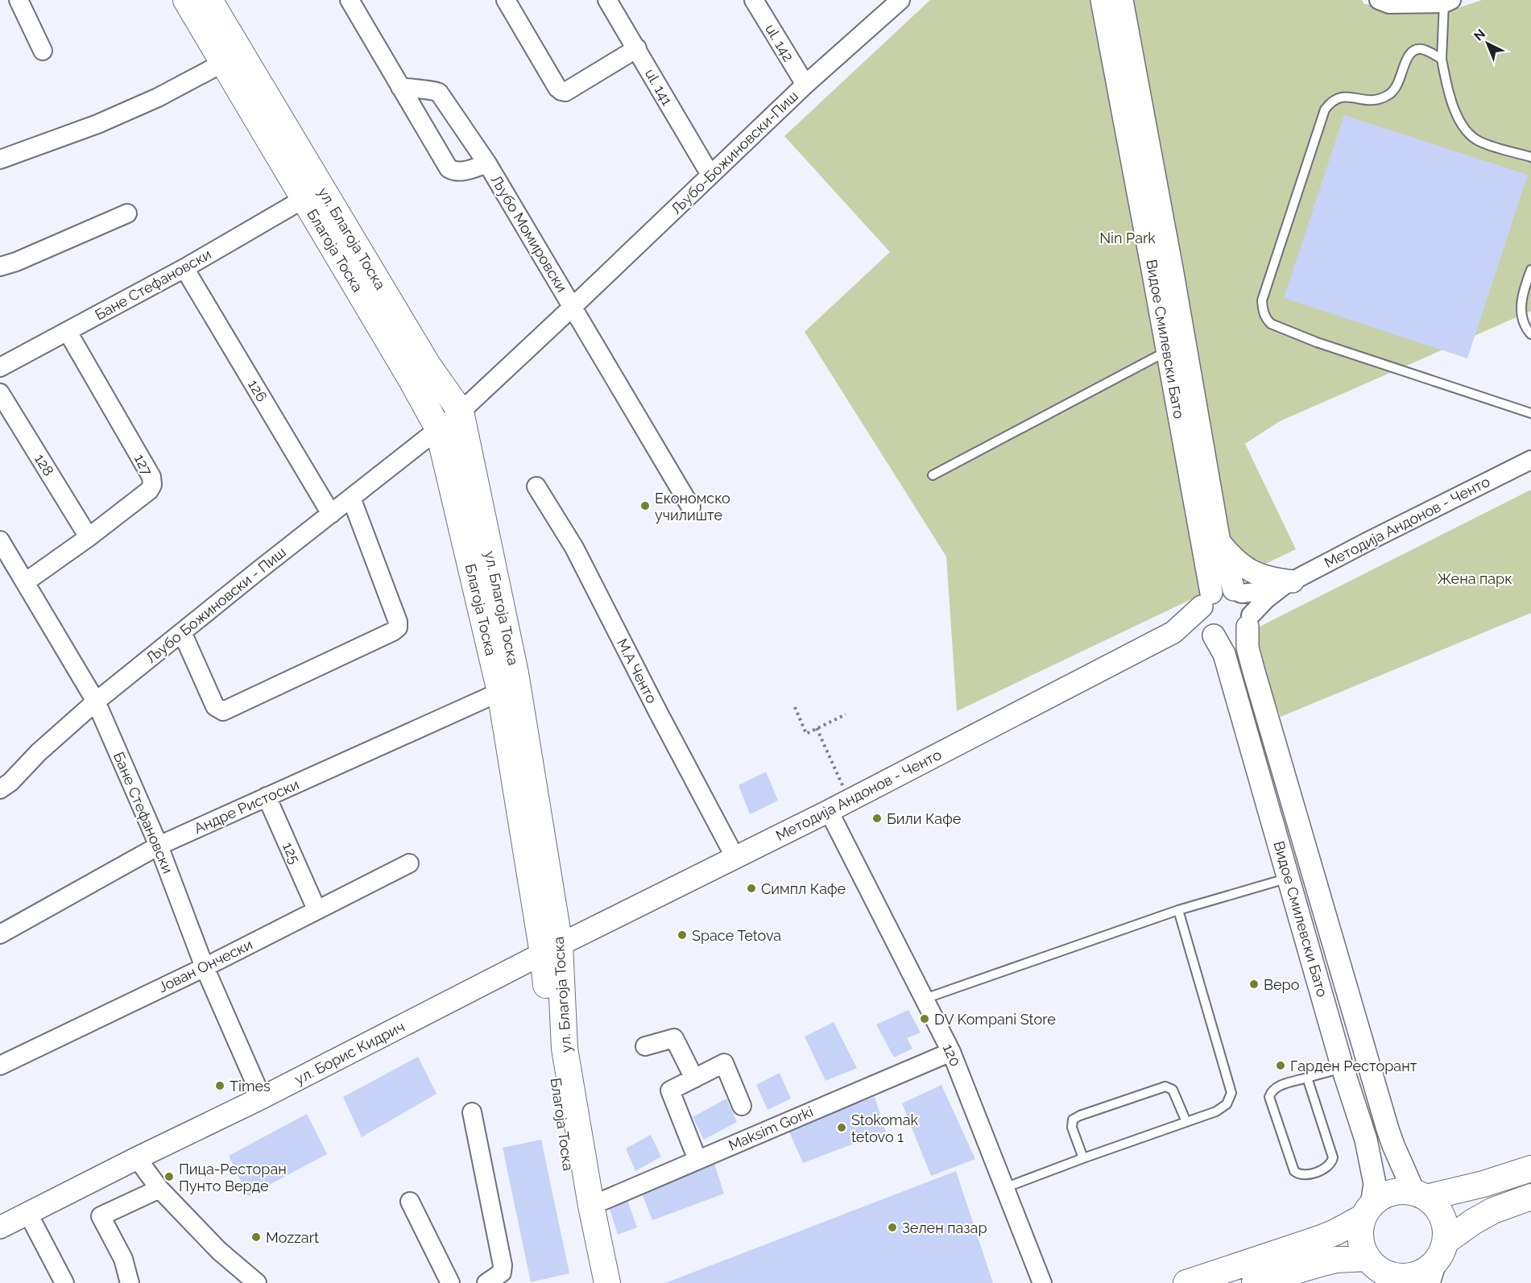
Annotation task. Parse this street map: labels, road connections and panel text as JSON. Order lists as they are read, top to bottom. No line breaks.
{"streets":{"main road":["ул. Благоја Тоска","Благоја Тоска"],"street":["ul. 142","ul. 141","Љубо-Божиновски-Пиш","Љубо Момировски","Бане Стефановски","Видое Смилевски Бато","126","128","127","Методија Андонов - Ченто","Љубо Божиновски - Пиш","М.А Ченто","Андре Ристоски","125","Јован Ончески","ул. Борис Кидрич","120","Maksim Gorki"]},"crossings":[["ul. 142","Љубо-Божиновски-Пиш"],["ul. 141","Љубо-Божиновски-Пиш"],["Љубо-Божиновски-Пиш","Љубо Момировски"],["Љубо-Божиновски-Пиш","ул. Благоја Тоска"],["Љубо-Божиновски-Пиш","Љубо Божиновски - Пиш"],["ул. Благоја Тоска","Благоја Тоска"],["ул. Благоја Тоска","Методија Андонов - Ченто"],["ул. Благоја Тоска","Љубо Божиновски - Пиш"],["ул. Благоја Тоска","ул. Борис Кидрич"],["ул. Благоја Тоска","Maksim Gorki"],["Благоја Тоска","Бане Стефановски"],["Благоја Тоска","Методија Андонов - Ченто"],["Благоја Тоска","Љубо Божиновски - Пиш"],["Благоја Тоска","Андре Ристоски"],["Благоја Тоска","ул. Борис Кидрич"],["Бане Стефановски","126"],["Бане Стефановски","127"],["Бане Стефановски","Љубо Божиновски - Пиш"],["Бане Стефановски","Андре Ристоски"],["Бане Стефановски","Јован Ончески"],["Бане Стефановски","ул. Борис Кидрич"],["Видое Смилевски Бато","Методија Андонов - Ченто"],["126","Љубо Божиновски - Пиш"],["128","127"],["Методија Андонов - Ченто","М.А Ченто"],["Методија Андонов - Ченто","ул. Борис Кидрич"],["Методија Андонов - Ченто","120"],["Андре Ристоски","125"],["125","Јован Ончески"],["120","Maksim Gorki"]],"parks":["Nin Park","Жена парк"],"places":["Економско училиште","Били Кафе","Симпл Кафе","Space Tetova","Веро","DV Kompani Store","Гарден Ресторант","Times","Stokomak tetovo 1","Пица-Ресторан Пунто Верде","Зелен пазар","Mozzart"],"north":"top left"}
